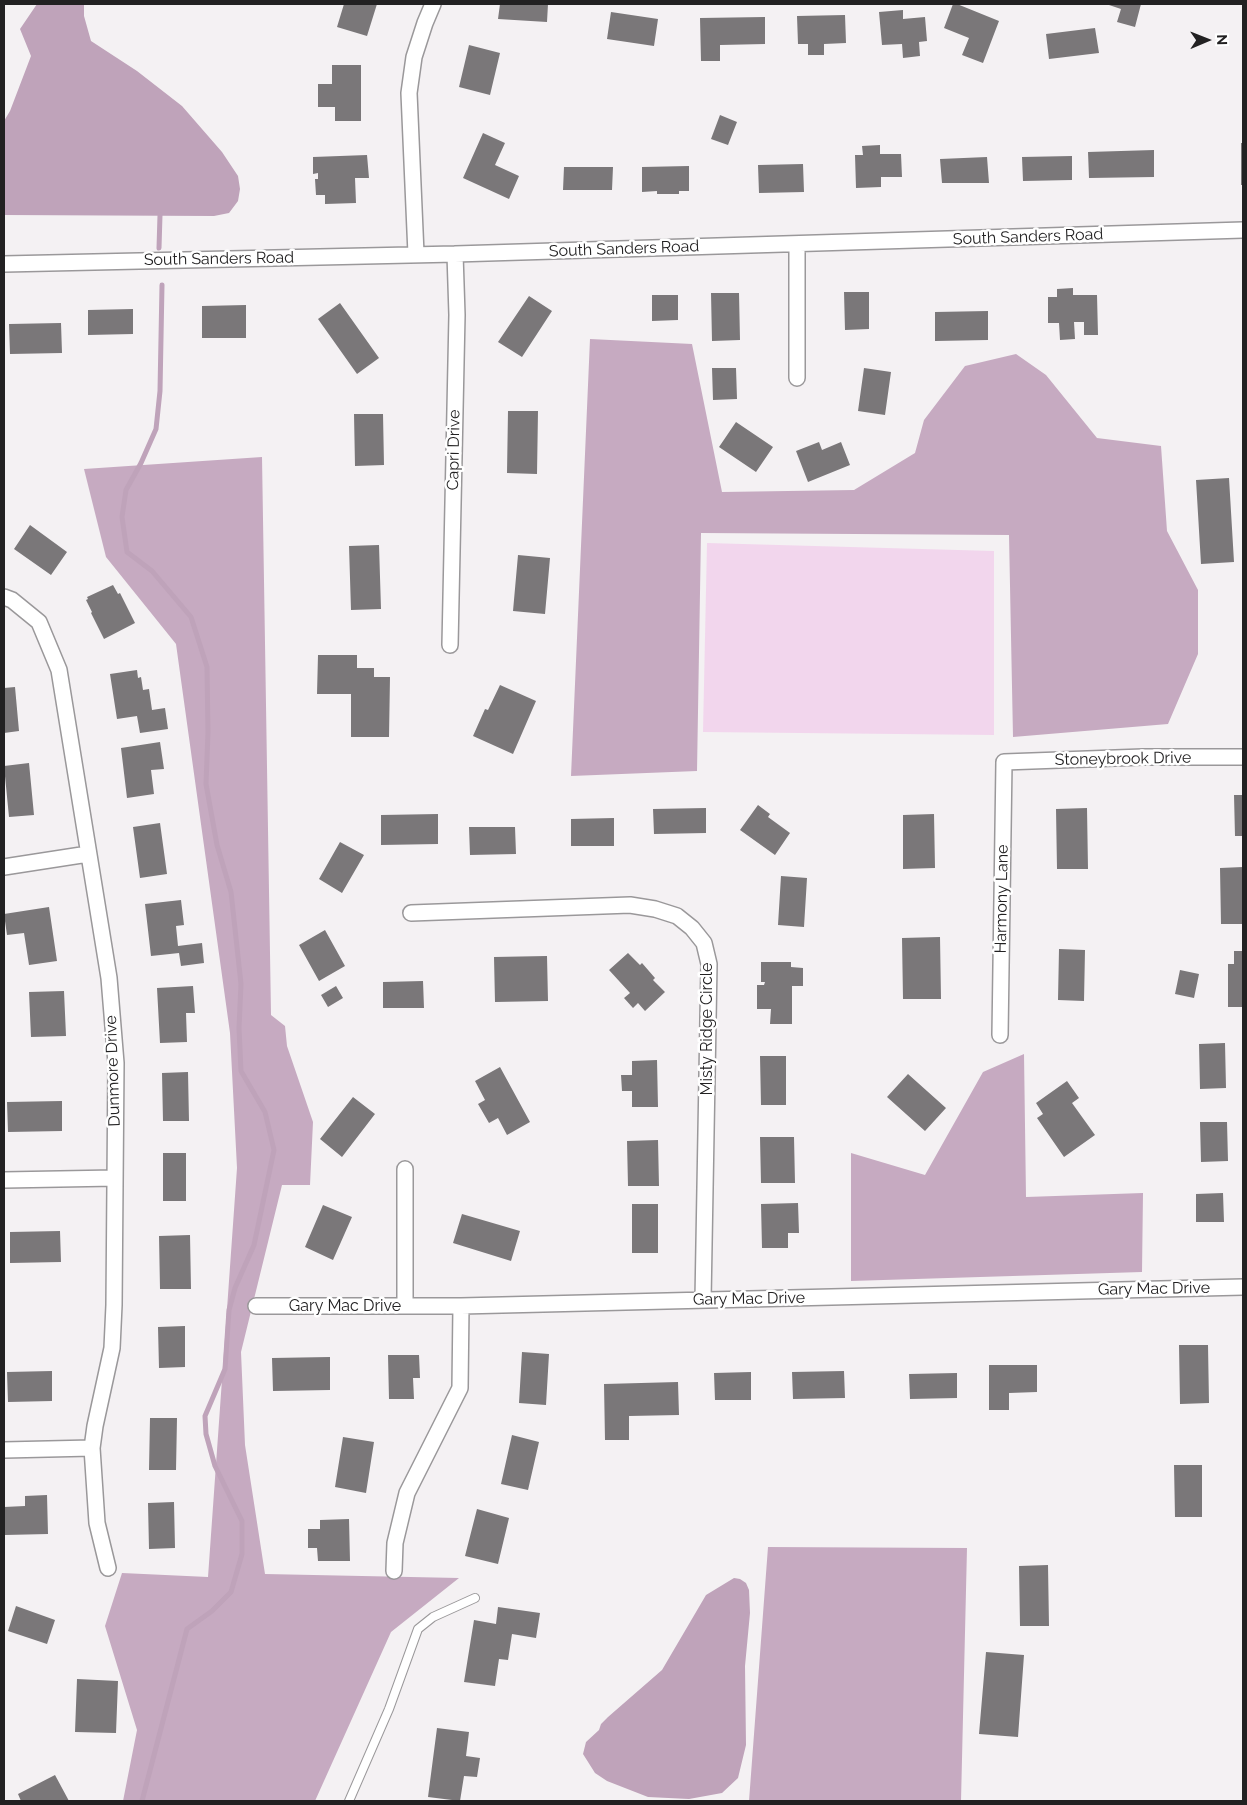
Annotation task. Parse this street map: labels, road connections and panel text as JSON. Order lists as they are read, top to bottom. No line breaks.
{"streets":{"street":["South Sanders Road","Capri Drive","Stoneybrook Drive","Harmony Lane","Misty Ridge Circle","Dunmore Drive","Gary Mac Drive"]},"crossings":[["South Sanders Road","Capri Drive"],["Stoneybrook Drive","Harmony Lane"],["Misty Ridge Circle","Gary Mac Drive"]],"north":"right"}
